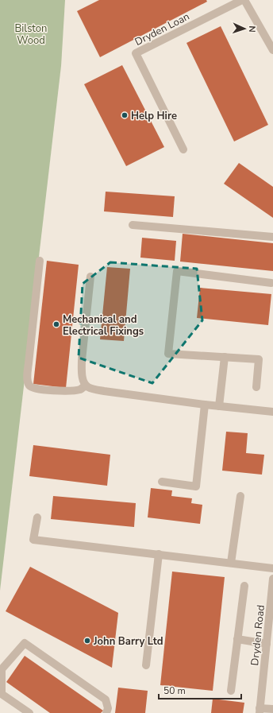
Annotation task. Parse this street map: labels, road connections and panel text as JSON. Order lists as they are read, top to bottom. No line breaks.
{"streets":{"street":["Dryden Loan","Dryden Road"]},"parks":["Bilston Wood"],"places":["Help Hire","Mechanical and Electrical Fixings","John Barry Ltd"],"scale_bar":"50 m","north":"right"}
